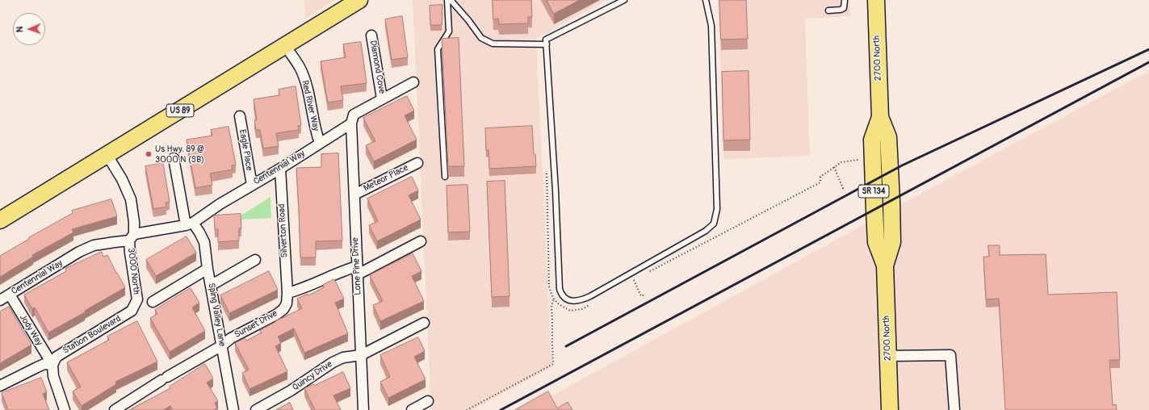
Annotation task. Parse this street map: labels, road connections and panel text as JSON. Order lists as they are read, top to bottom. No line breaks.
{"streets":{"main road":["2700 North","US 89","SR 134"],"street":["Diamond Cove","Red River Way","Eagle Place","Centennial Way","Meteor Place","Silverton Road","Lone Pine Drive","3000 North","Sping Valley Lane","Sunset Drive","Jody Way","Station Boulevard","Quincy Drive"]},"crossings":[["Diamond Cove","Centennial Way"],["Red River Way","US 89"],["Red River Way","Centennial Way"],["US 89","3000 North"],["Eagle Place","Centennial Way"],["Centennial Way","Silverton Road"],["Centennial Way","Lone Pine Drive"],["Centennial Way","3000 North"],["Centennial Way","Sping Valley Lane"],["Centennial Way","Jody Way"],["Meteor Place","Lone Pine Drive"],["Silverton Road","Sunset Drive"],["Lone Pine Drive","Quincy Drive"],["3000 North","Station Boulevard"],["Sping Valley Lane","Sunset Drive"],["Jody Way","Station Boulevard"]],"places":["Us Hwy. 89 @ 3000 N (SB)"],"north":"left"}
